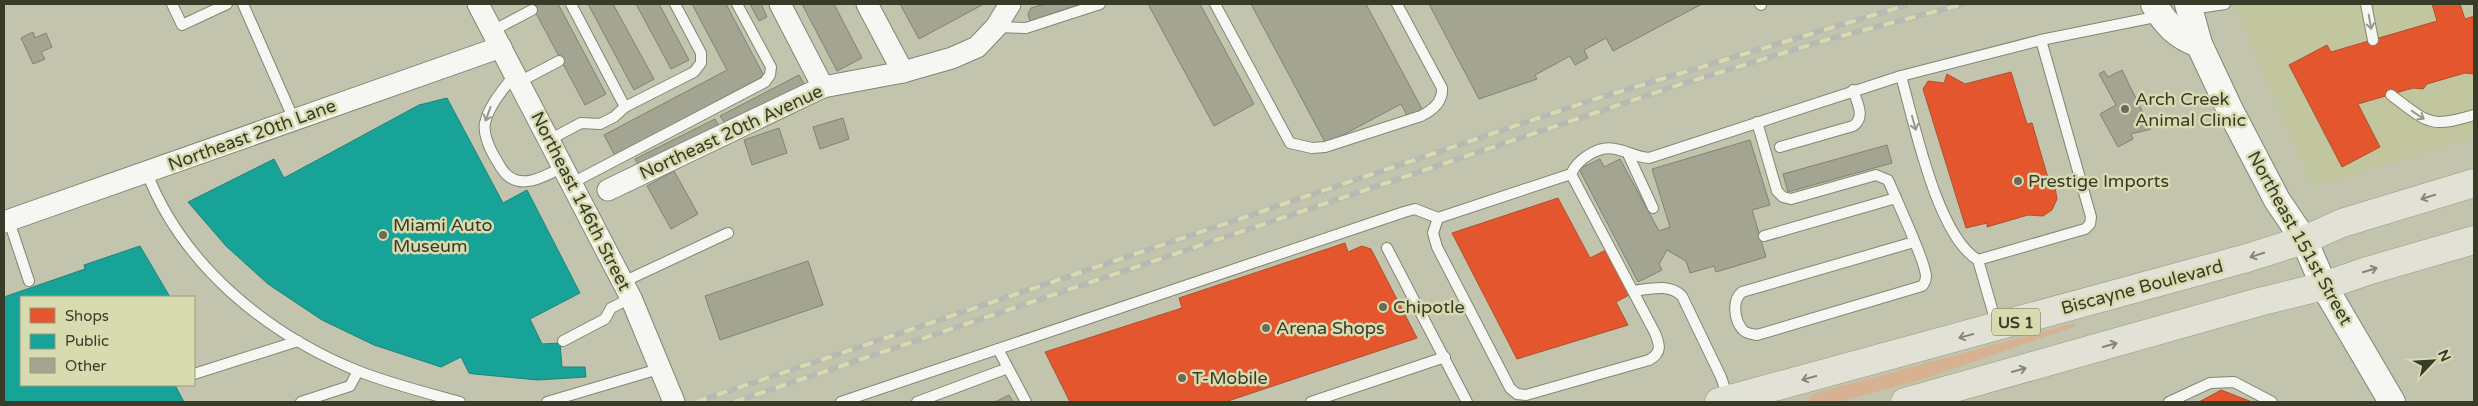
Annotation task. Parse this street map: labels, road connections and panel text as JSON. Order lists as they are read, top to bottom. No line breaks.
{"streets":{"main road":["Biscayne Boulevard","US 1"],"street":["Northeast 20th Avenue","Northeast 20th Lane","Northeast 146th Street","Northeast 151st Street"]},"crossings":[["Northeast 20th Lane","Northeast 146th Street"],["Northeast 151st Street","Biscayne Boulevard"]],"places":["Arch Creek Animal Clinic","Prestige Imports","Miami Auto Museum","Chipotle","Arena Shops","T-Mobile"],"legend":["Shops","Public","Other"],"north":"top right"}
